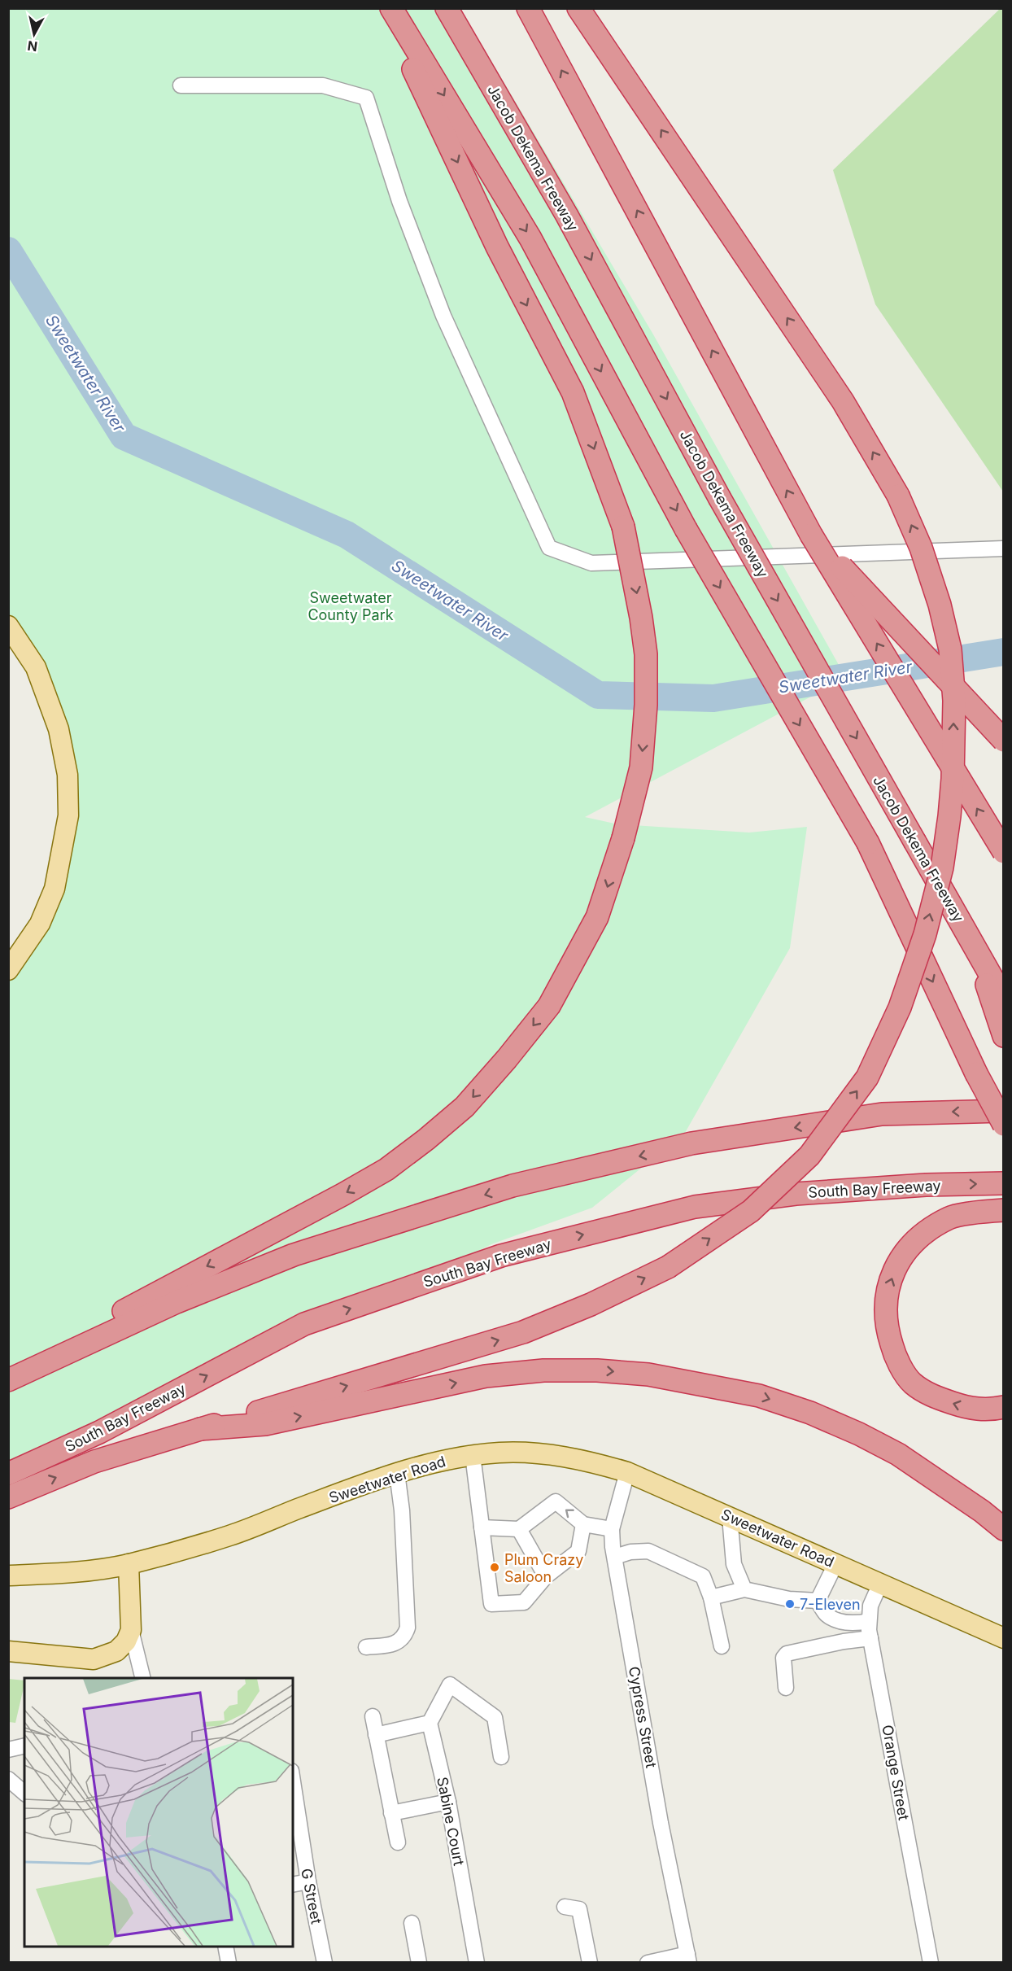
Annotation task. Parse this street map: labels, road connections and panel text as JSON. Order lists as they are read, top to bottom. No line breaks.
{"streets":{"highway":["Jacob Dekema Freeway","South Bay Freeway"],"main road":["Sweetwater Road"],"street":["Cypress Street","Orange Street","Sabine Court","G Street"]},"crossings":[["Sweetwater Road","Cypress Street"],["Sweetwater Road","Orange Street"]],"water":["Sweetwater River"],"parks":["Sweetwater County Park"],"places":["Plum Crazy Saloon","7-Eleven"],"north":"bottom"}
